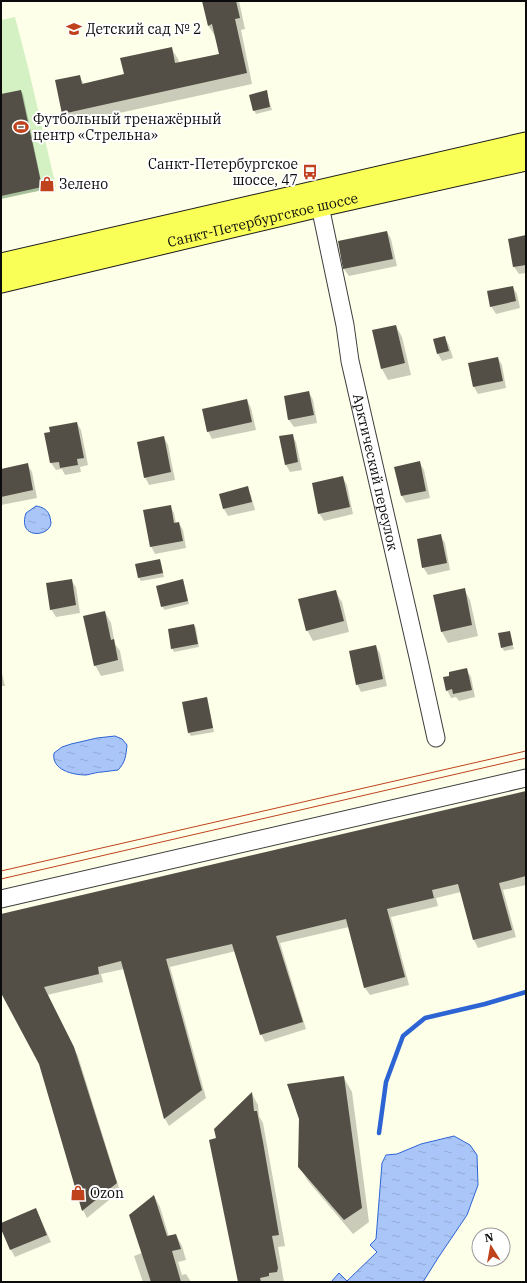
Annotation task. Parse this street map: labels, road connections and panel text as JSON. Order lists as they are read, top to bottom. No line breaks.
{"streets":{"main road":["Санкт-Петербургское шоссе"],"street":["Арктический переулок"]},"crossings":[["Санкт-Петербургское шоссе","Арктический переулок"]],"places":{"school or university":["Детский сад № 2"],"sports":["Футбольный тренажёрный центр «Стрельна»"],"bus stop":["Санкт-Петербургское шоссе, 47"],"shop":["Зелено","Ozon"]},"north":"top"}
